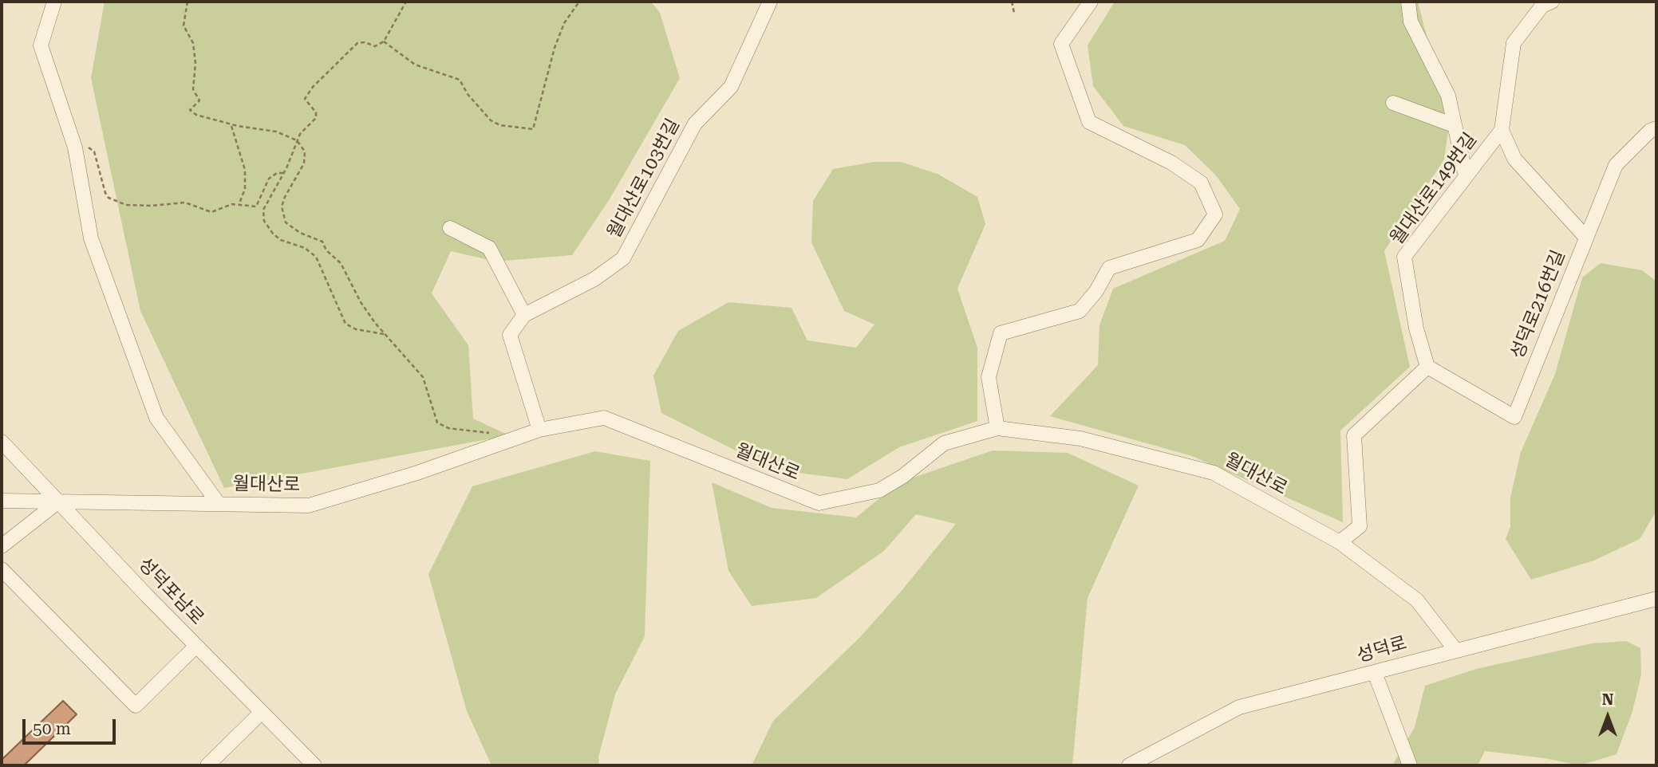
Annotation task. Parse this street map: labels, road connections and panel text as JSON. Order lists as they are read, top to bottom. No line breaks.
{"streets":{"street":["월대산로103번길","월대산로149번길","성덕로216번길","월대산로","성덕포남로","성덕로"]},"crossings":[["월대산로149번길","성덕로216번길"],["월대산로","성덕포남로"],["월대산로","성덕로"]],"scale_bar":"50 m","north":"top"}
